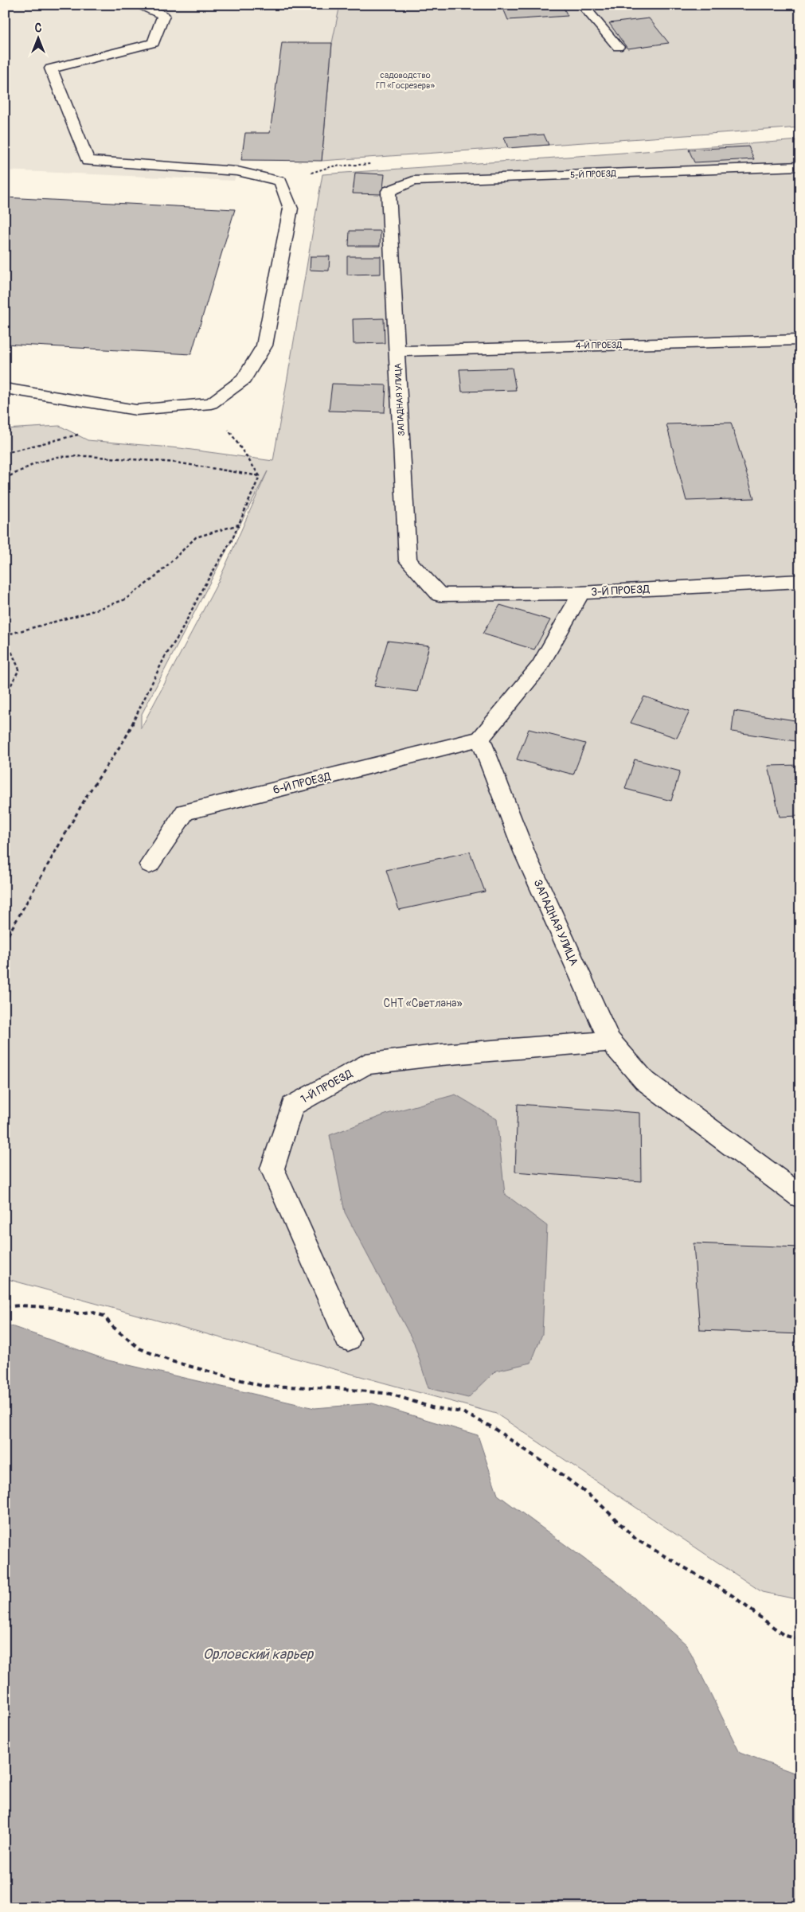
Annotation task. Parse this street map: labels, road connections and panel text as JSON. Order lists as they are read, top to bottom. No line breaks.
{"streets":{"street":["5-Й ПРОЕЗД","4-Й ПРОЕЗД","ЗАПАДНАЯ УЛИЦА","3-Й ПРОЕЗД","6-Й ПРОЕЗД","1-Й ПРОЕЗД"]},"crossings":[["5-Й ПРОЕЗД","ЗАПАДНАЯ УЛИЦА"],["4-Й ПРОЕЗД","ЗАПАДНАЯ УЛИЦА"],["ЗАПАДНАЯ УЛИЦА","3-Й ПРОЕЗД"],["ЗАПАДНАЯ УЛИЦА","6-Й ПРОЕЗД"],["ЗАПАДНАЯ УЛИЦА","1-Й ПРОЕЗД"]],"water":["Орловский карьер"],"parks":["садоводство ГП «Госрезерв»","СНТ «Светлана»"],"north":"top"}
